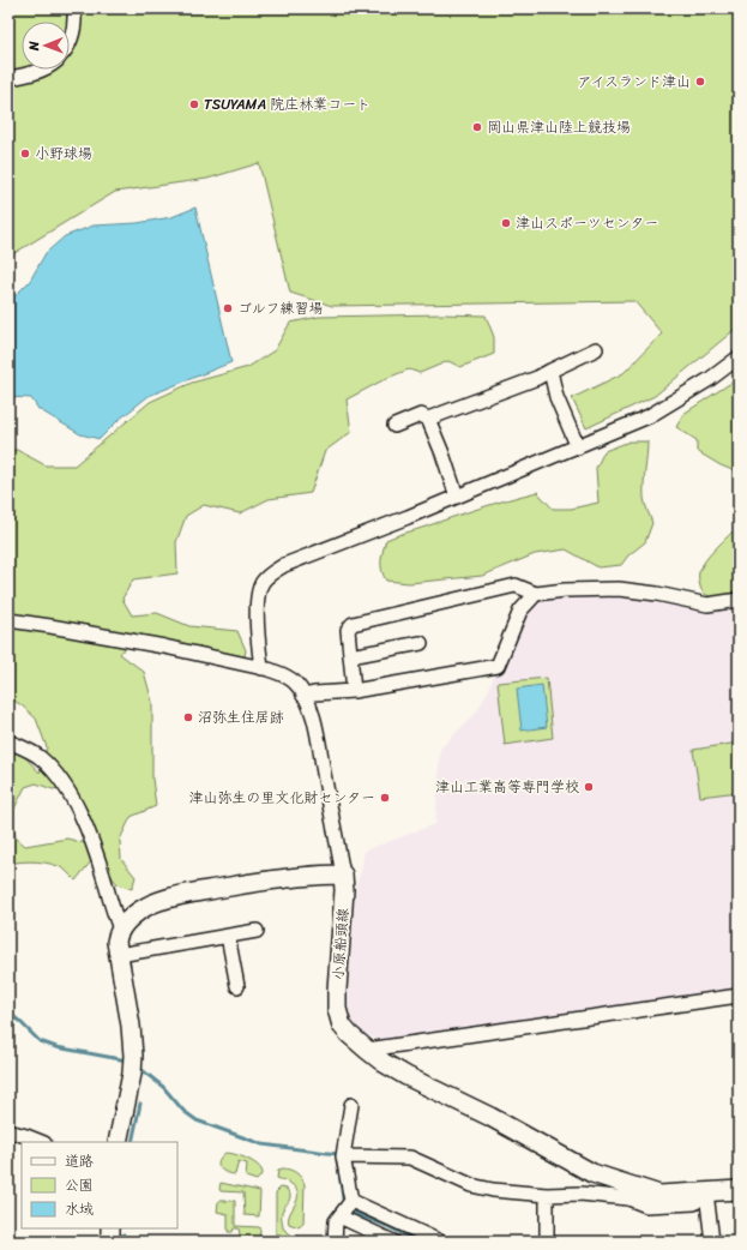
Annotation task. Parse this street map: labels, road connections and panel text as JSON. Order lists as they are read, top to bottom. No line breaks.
{"streets":{"main road":["小原船頭線"]},"places":["アイスランド津山","TSUYAMA 院庄林業コート","岡山県津山陸上競技場","小野球場","津山スポーツセンター","ゴルフ練習場","沼弥生住居跡","津山工業高等専門学校","津山弥生の里文化財センター"],"legend":["道路","公園","水域"],"north":"left"}
